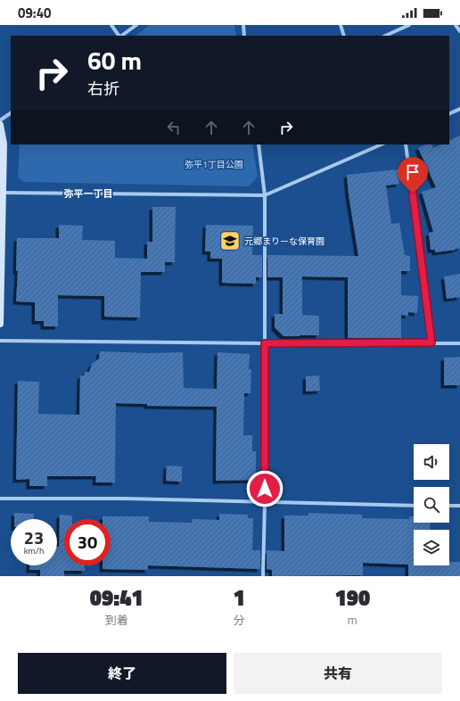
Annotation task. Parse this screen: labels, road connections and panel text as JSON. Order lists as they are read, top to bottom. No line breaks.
{"districts":["弥平一丁目"],"parks":["弥平1丁目公園"],"places":{"school or university":["元郷まりーな保育園"]},"page":{"status":"09:40","turn":["60 m","右折"],"speed":"23 km/h","limit":"30","eta":["09:41","到着","1","分","190","m"],"buttons":["終了","共有"]}}
